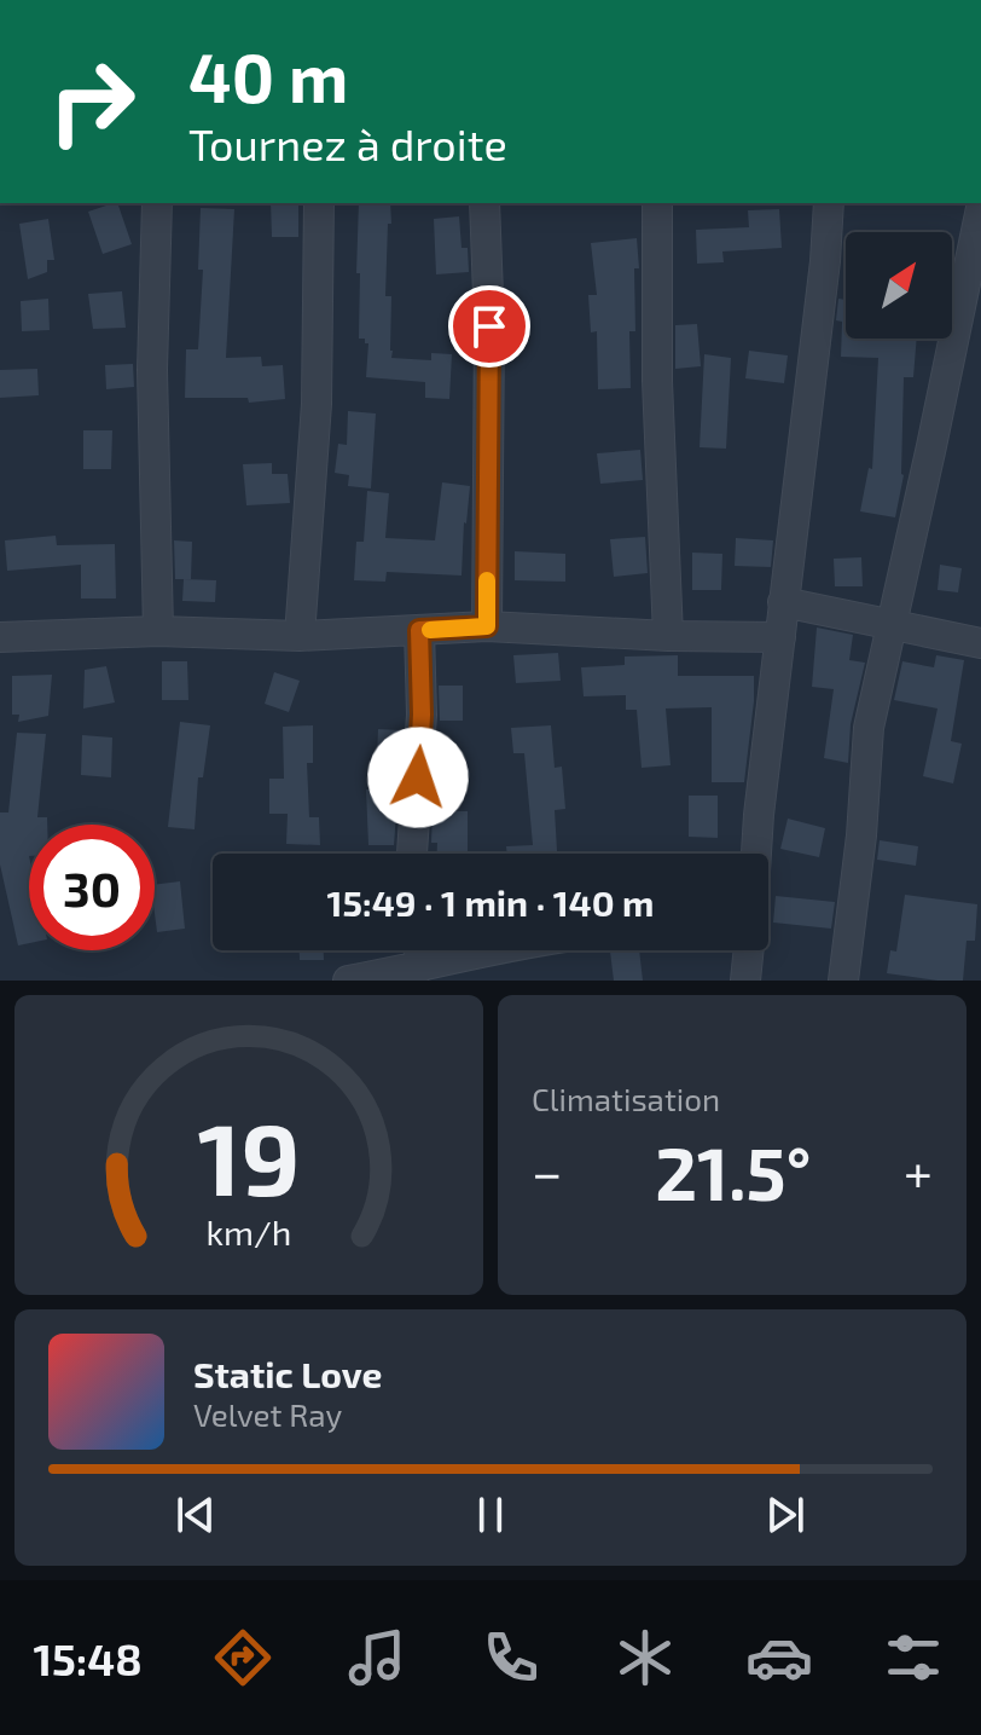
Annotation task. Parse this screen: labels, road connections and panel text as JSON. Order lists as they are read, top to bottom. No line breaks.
{"north":"top right","page":{"turn":["40 m","Tournez à droite"],"limit":"30","trip":"15:49 · 1 min · 140 m","tile":"Climatisation","heat":["−","21.5°","+"],"song":["Static Love","Velvet Ray"],"tabs":"15:48","gauge":["19","km/h"]}}
